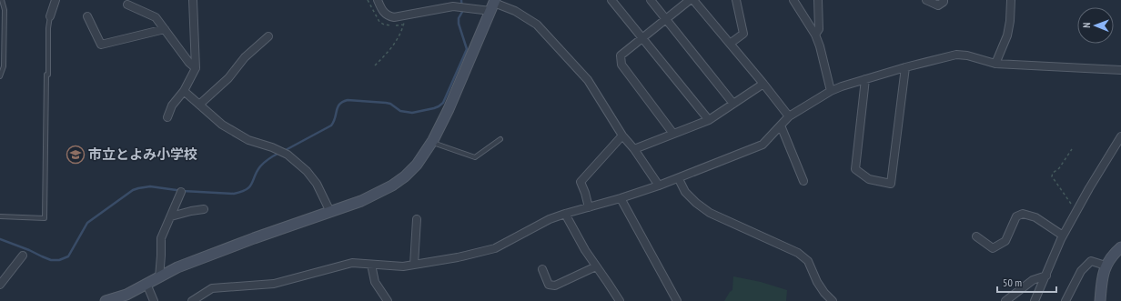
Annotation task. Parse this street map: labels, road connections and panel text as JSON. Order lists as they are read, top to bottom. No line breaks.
{"places":{"school or university":["市立とよみ小学校"]},"scale_bar":"50 m","north":"left"}
